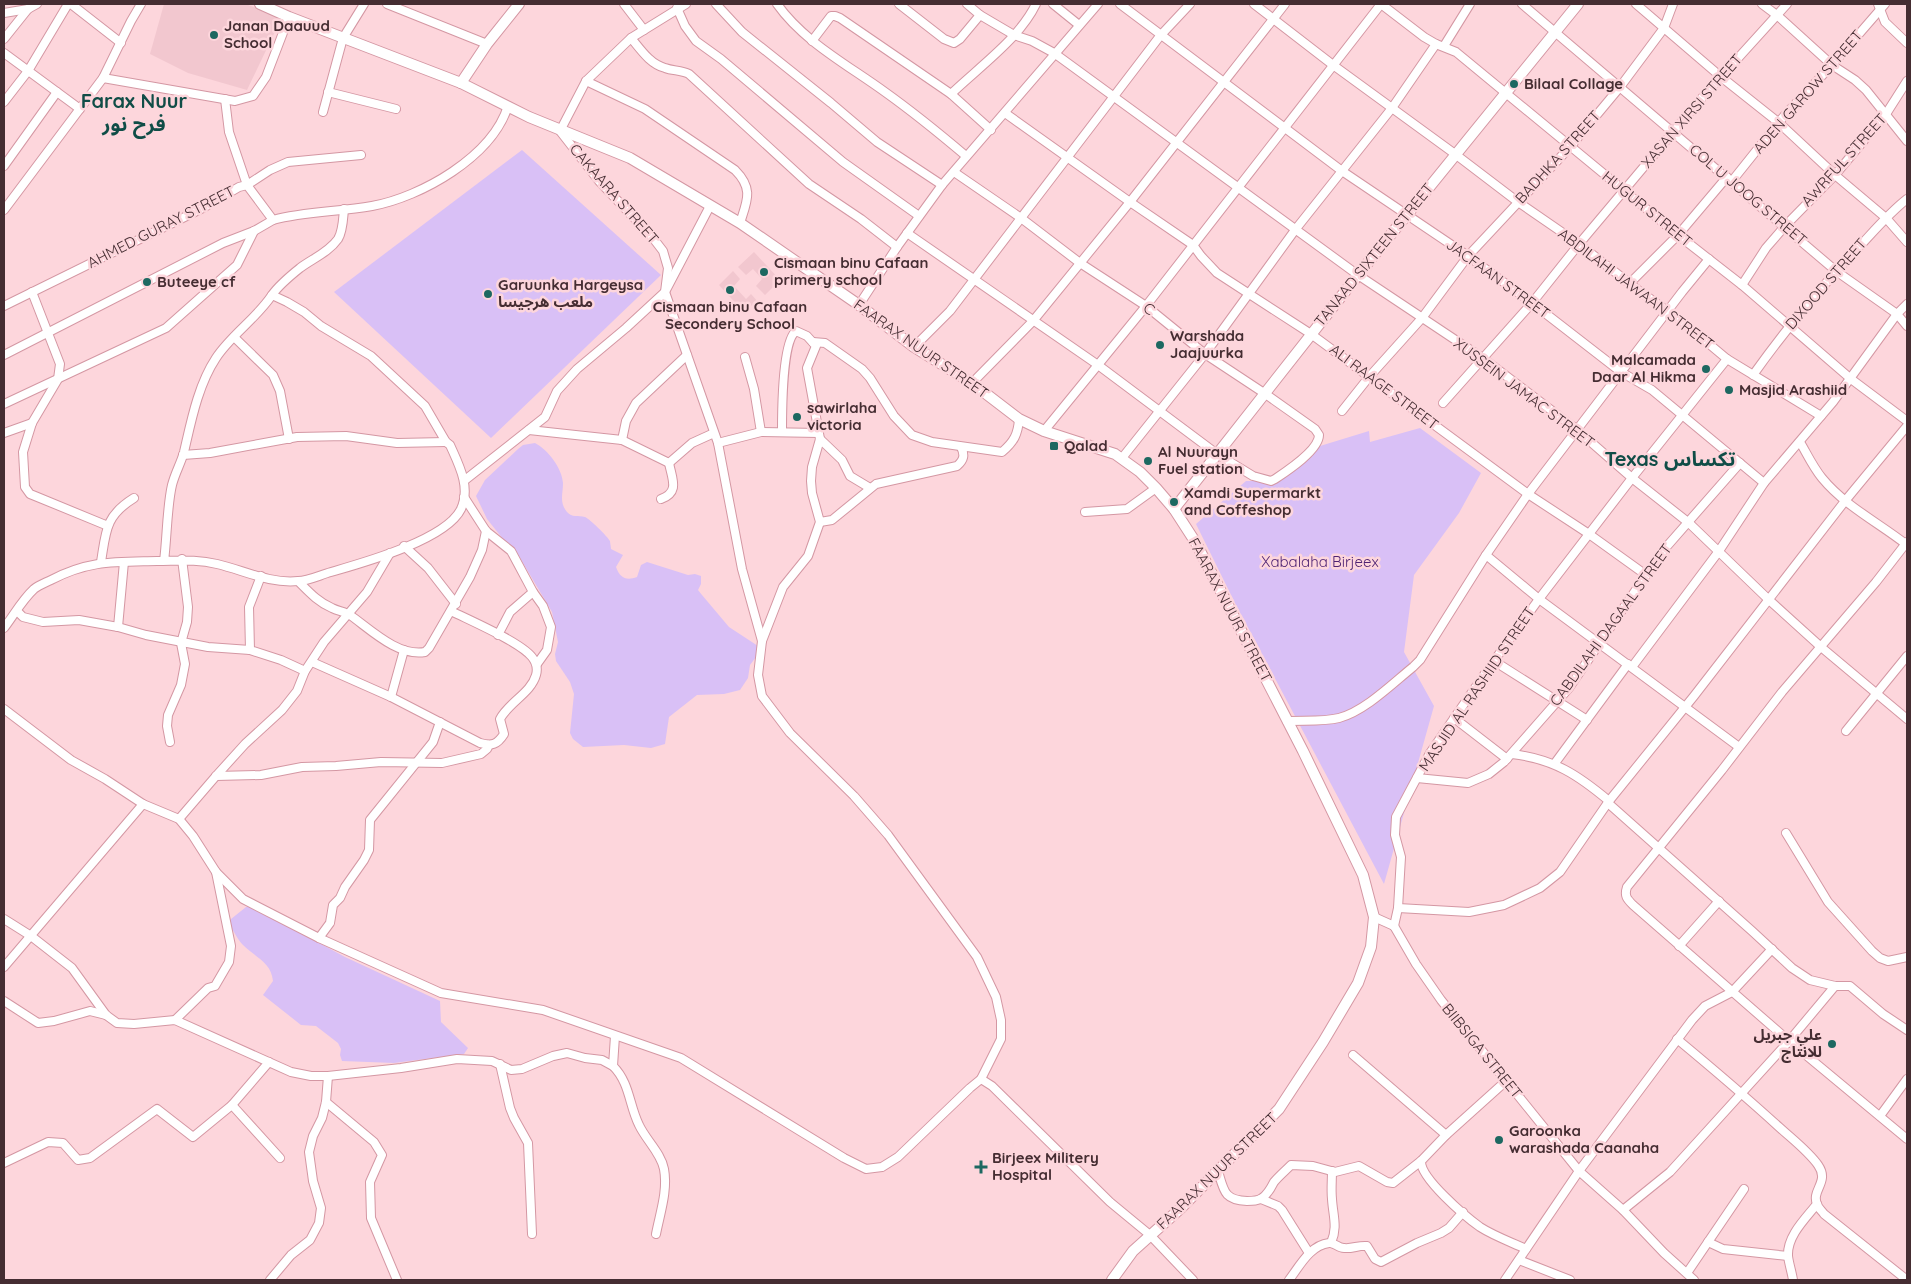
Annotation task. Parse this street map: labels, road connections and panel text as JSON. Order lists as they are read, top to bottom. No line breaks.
{"streets":{"main road":["TANAAD SIXTEEN STREET","FAARAX NUUR STREET"],"street":["ADEN GAROW STREET","XASAN XIRSI STREET","BADHKA STREET","AWRFUL STREET","CAKAARA STREET","COL U JOOG STREET","HUGUR STREET","AHMED GURAY STREET","JACFAAN STREET","DIXOOD STREET","ABDILAHI JAWAAN STREET","C","ALI RAAGE STREET","XUSSEIN JAMAC STREET","CABDILAHI DAGAAL STREET","MASJID AL RASHIID STREET","BIIBSIGA STREET"]},"crossings":[["ADEN GAROW STREET","COL U JOOG STREET"],["ADEN GAROW STREET","HUGUR STREET"],["ADEN GAROW STREET","ABDILAHI JAWAAN STREET"],["XASAN XIRSI STREET","COL U JOOG STREET"],["XASAN XIRSI STREET","HUGUR STREET"],["XASAN XIRSI STREET","JACFAAN STREET"],["XASAN XIRSI STREET","ABDILAHI JAWAAN STREET"],["XASAN XIRSI STREET","XUSSEIN JAMAC STREET"],["BADHKA STREET","COL U JOOG STREET"],["BADHKA STREET","HUGUR STREET"],["BADHKA STREET","JACFAAN STREET"],["BADHKA STREET","ABDILAHI JAWAAN STREET"],["BADHKA STREET","ALI RAAGE STREET"],["BADHKA STREET","XUSSEIN JAMAC STREET"],["AWRFUL STREET","COL U JOOG STREET"],["AWRFUL STREET","HUGUR STREET"],["CAKAARA STREET","FAARAX NUUR STREET"],["COL U JOOG STREET","TANAAD SIXTEEN STREET"],["COL U JOOG STREET","DIXOOD STREET"],["HUGUR STREET","TANAAD SIXTEEN STREET"],["HUGUR STREET","DIXOOD STREET"],["TANAAD SIXTEEN STREET","JACFAAN STREET"],["TANAAD SIXTEEN STREET","ABDILAHI JAWAAN STREET"],["TANAAD SIXTEEN STREET","C"],["TANAAD SIXTEEN STREET","FAARAX NUUR STREET"],["TANAAD SIXTEEN STREET","ALI RAAGE STREET"],["TANAAD SIXTEEN STREET","XUSSEIN JAMAC STREET"],["JACFAAN STREET","CABDILAHI DAGAAL STREET"],["JACFAAN STREET","MASJID AL RASHIID STREET"],["DIXOOD STREET","ABDILAHI JAWAAN STREET"],["ABDILAHI JAWAAN STREET","MASJID AL RASHIID STREET"],["ALI RAAGE STREET","CABDILAHI DAGAAL STREET"],["ALI RAAGE STREET","MASJID AL RASHIID STREET"],["XUSSEIN JAMAC STREET","CABDILAHI DAGAAL STREET"],["XUSSEIN JAMAC STREET","MASJID AL RASHIID STREET"],["CABDILAHI DAGAAL STREET","MASJID AL RASHIID STREET"],["MASJID AL RASHIID STREET","BIIBSIGA STREET"]],"districts":["Farax Nuur فرح نور","Texas تكساس"],"parks":["Xabalaha Birjeex"],"places":{"other":["Janan Daauud School","Bilaal Collage","Cismaan binu Cafaan primery school","Buteeye cf","Cismaan binu Cafaan Secondery School","Garuunka Hargeysa ملعب هرجيسا","Warshada Jaajuurka","Malcamada Daar Al Hikma","Masjid Arashiid","sawirlaha victoria","Al Nuurayn Fuel station","Xamdi Supermarkt and Coffeshop","علي جبريل للانتاج","Garoonka warashada Caanaha"],"transit":["Qalad"],"health":["Birjeex Militery Hospital"]}}
